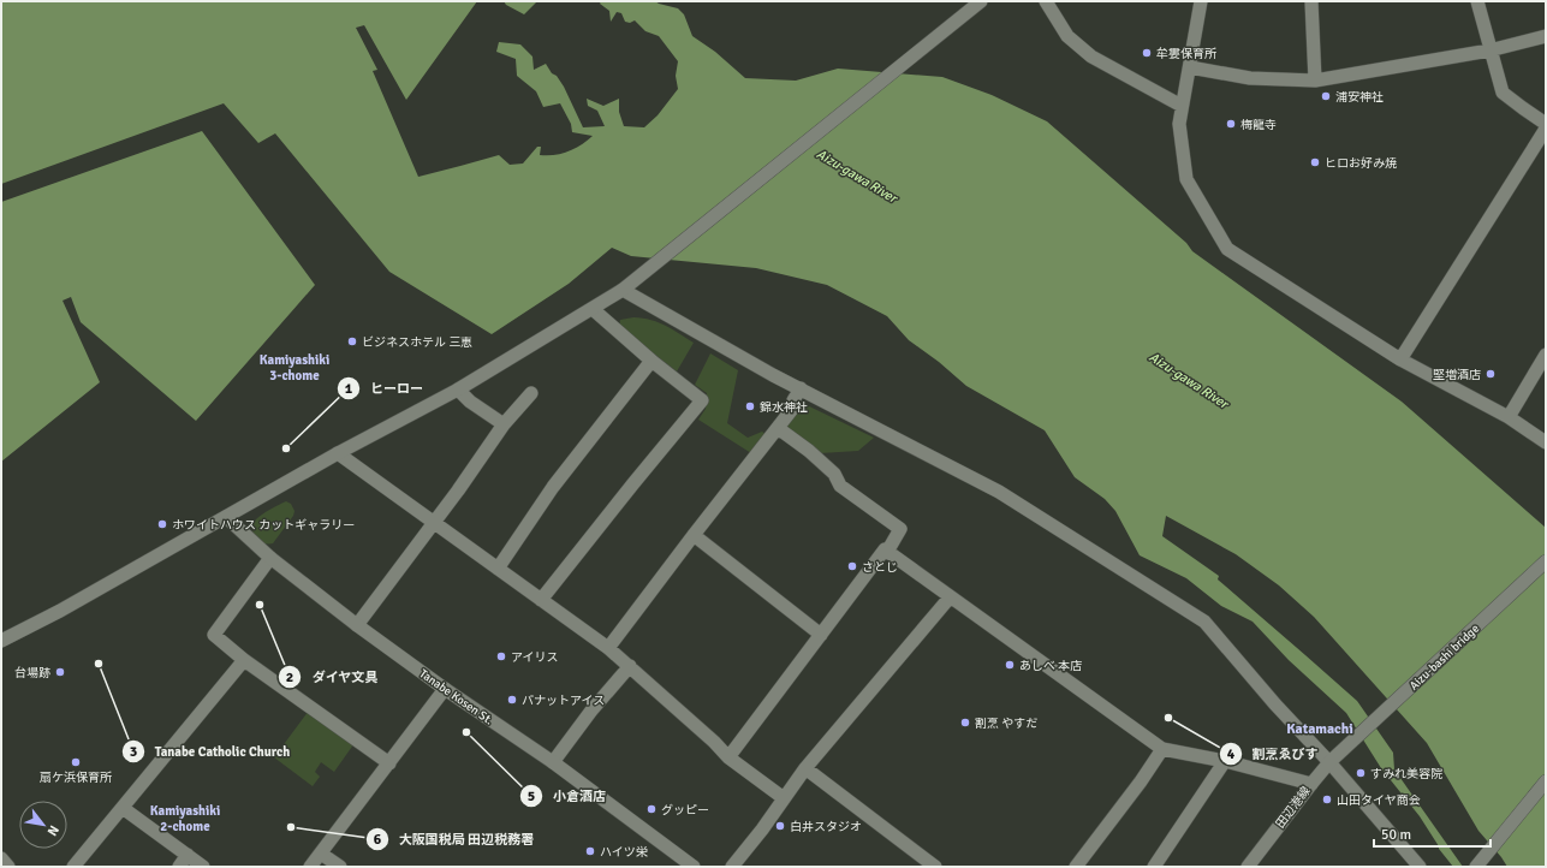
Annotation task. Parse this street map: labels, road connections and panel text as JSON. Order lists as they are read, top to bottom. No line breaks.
{"streets":{"street":["Aizu-bashi bridge","Tanabe Kosen St.","田辺港線"]},"crossings":[["Aizu-bashi bridge","田辺港線"]],"districts":["Kamiyashiki 3-chome","Katamachi","Kamiyashiki 2-chome"],"water":["Aizu-gawa River"],"places":["牟婁保育所","浦安神社","梅龍寺","ヒロお好み焼","ビジネスホテル 三恵","堅増酒店","錦水神社","ヒーロー","ホワイトハウス カットギャラリー","さとじ","ダイヤ文具","アイリス","Tanabe Catholic Church","あしべ 本店","台場跡","パナットアイス","割烹ゑびす","割烹 やすだ","小倉酒店","扇ケ浜保育所","すみれ美容院","山田タイヤ商会","グッピー","白井スタジオ","大阪国税局 田辺税務署","ハイツ栄"],"scale_bar":"50 m","north":"bottom right"}
